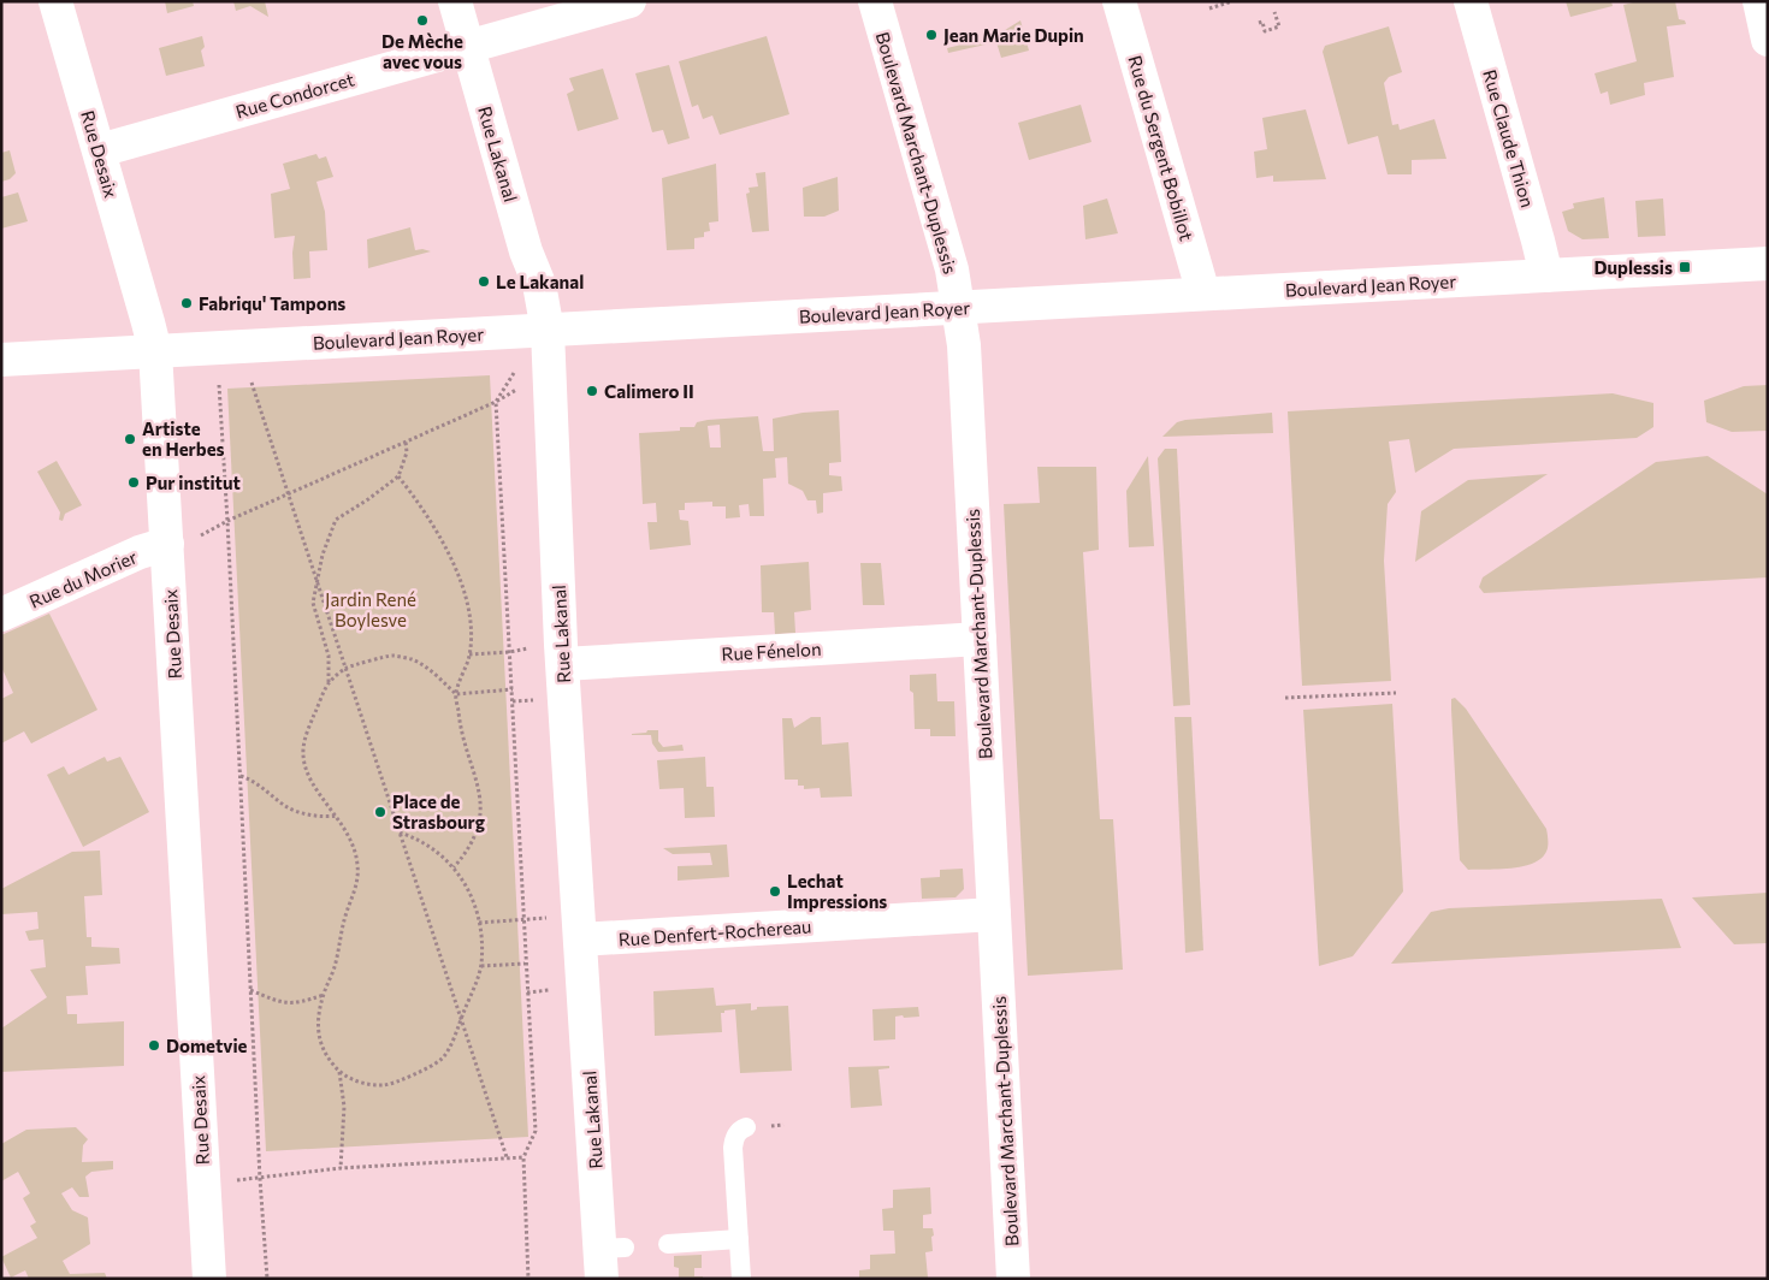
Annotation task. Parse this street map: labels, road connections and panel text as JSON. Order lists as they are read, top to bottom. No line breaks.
{"streets":{"street":["Rue Condorcet","Rue Claude Thion","Rue du Sergent Bobillot","Boulevard Marchant-Duplessis","Rue Desaix","Rue Lakanal","Boulevard Jean Royer","Rue du Morier","Rue Fénelon","Rue Denfert-Rochereau"]},"crossings":[["Rue Condorcet","Rue Desaix"],["Rue Condorcet","Rue Lakanal"],["Rue Claude Thion","Boulevard Jean Royer"],["Rue du Sergent Bobillot","Boulevard Jean Royer"],["Boulevard Marchant-Duplessis","Boulevard Jean Royer"],["Boulevard Marchant-Duplessis","Rue Fénelon"],["Boulevard Marchant-Duplessis","Rue Denfert-Rochereau"],["Rue Desaix","Boulevard Jean Royer"],["Rue Desaix","Rue du Morier"],["Rue Lakanal","Boulevard Jean Royer"],["Rue Lakanal","Rue Fénelon"],["Rue Lakanal","Rue Denfert-Rochereau"]],"parks":["Jardin René Boylesve"],"places":{"other":["De Mèche avec vous","Jean Marie Dupin","Le Lakanal","Fabriqu' Tampons","Calimero II","Artiste en Herbes","Pur institut","Place de Strasbourg","Lechat Impressions","Dometvie"],"transit":["Duplessis"]}}
